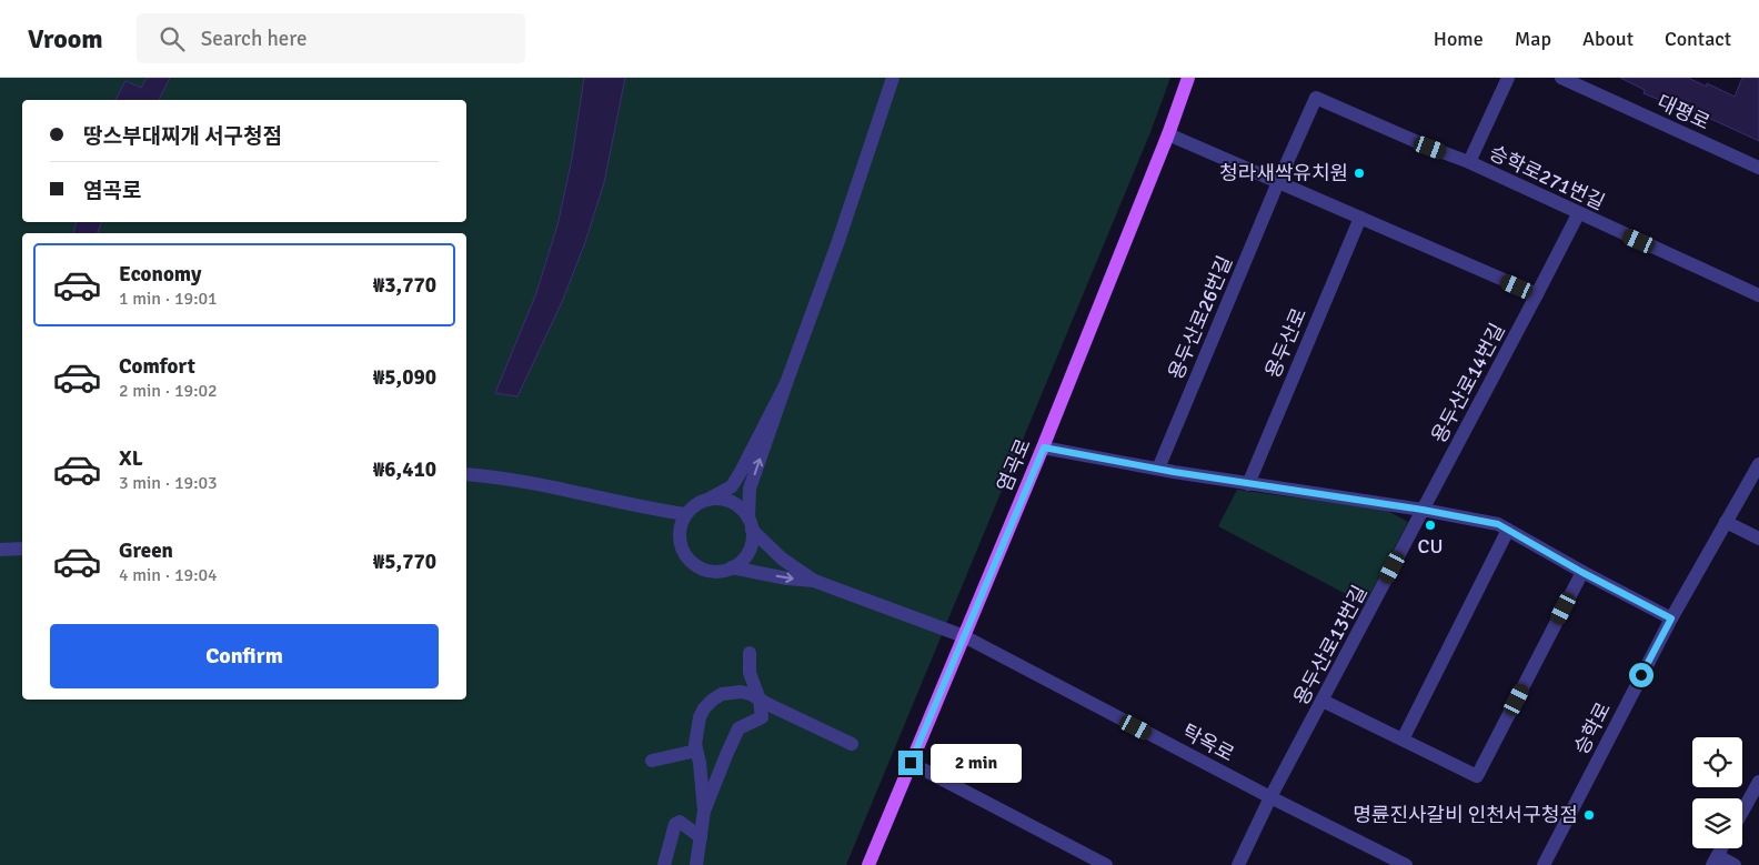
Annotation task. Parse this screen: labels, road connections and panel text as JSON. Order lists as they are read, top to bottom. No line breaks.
{"streets":{"main road":["염곡로"],"street":["대평로","승학로271번길","용두산로26번길","용두산로","용두산로14번길","용두산로13번길","승학로","탁옥로"]},"crossings":[["승학로271번길","용두산로26번길"],["승학로271번길","용두산로14번길"],["용두산로14번길","용두산로13번길"],["염곡로","탁옥로"],["용두산로13번길","탁옥로"]],"places":["청라새싹유치원","CU","명륜진사갈비 인천서구청점"],"page":{"header":"Vroom","search":"Search here","nav":["Home","Map","About","Contact"],"banner":["땅스부대찌개 서구청점","염곡로"],"list":[{"name":"Economy","note":"1 min · 19:01","value":"₩3,770"},{"name":"Comfort","note":"2 min · 19:02","value":"₩5,090"},{"name":"XL","note":"3 min · 19:03","value":"₩6,410"},{"name":"Green","note":"4 min · 19:04","value":"₩5,770"}],"buttons":"Confirm","bubble":"2 min"}}
